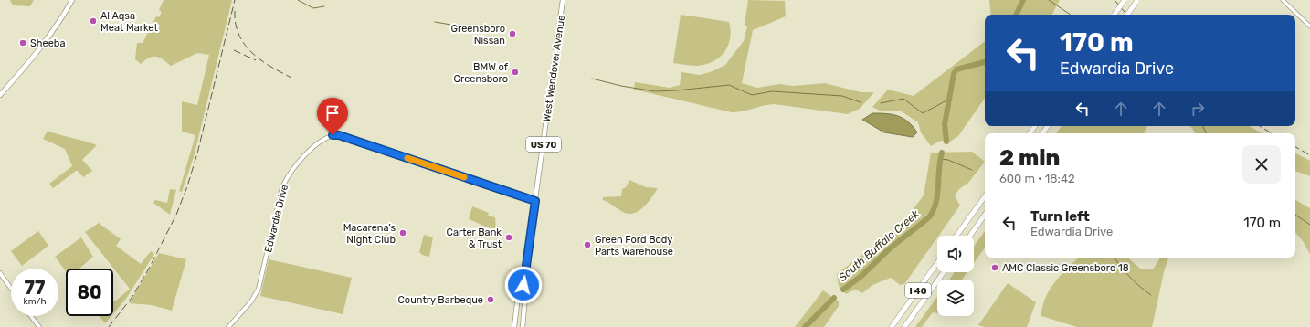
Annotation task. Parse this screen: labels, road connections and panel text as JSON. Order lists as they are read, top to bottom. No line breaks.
{"streets":{"highway":["I 40"],"main road":["West Wendover Avenue","US 70","Edwardia Drive"]},"crossings":[["West Wendover Avenue","Edwardia Drive"]],"water":["South Buffalo Creek"],"places":["Al Aqsa Meat Market","Greensboro Nissan","Sheeba","BMW of Greensboro","Macarena’s Night Club","Carter Bank & Trust","Green Ford Body Parts Warehouse","AMC Classic Greensboro 18","Country Barbeque"],"page":{"turn":["170 m","Edwardia Drive"],"heading":["2 min","600 m · 18:42"],"list":[{"name":"Turn left","note":"Edwardia Drive","value":"170 m"}],"speed":"77 km/h","limit":"80"}}
